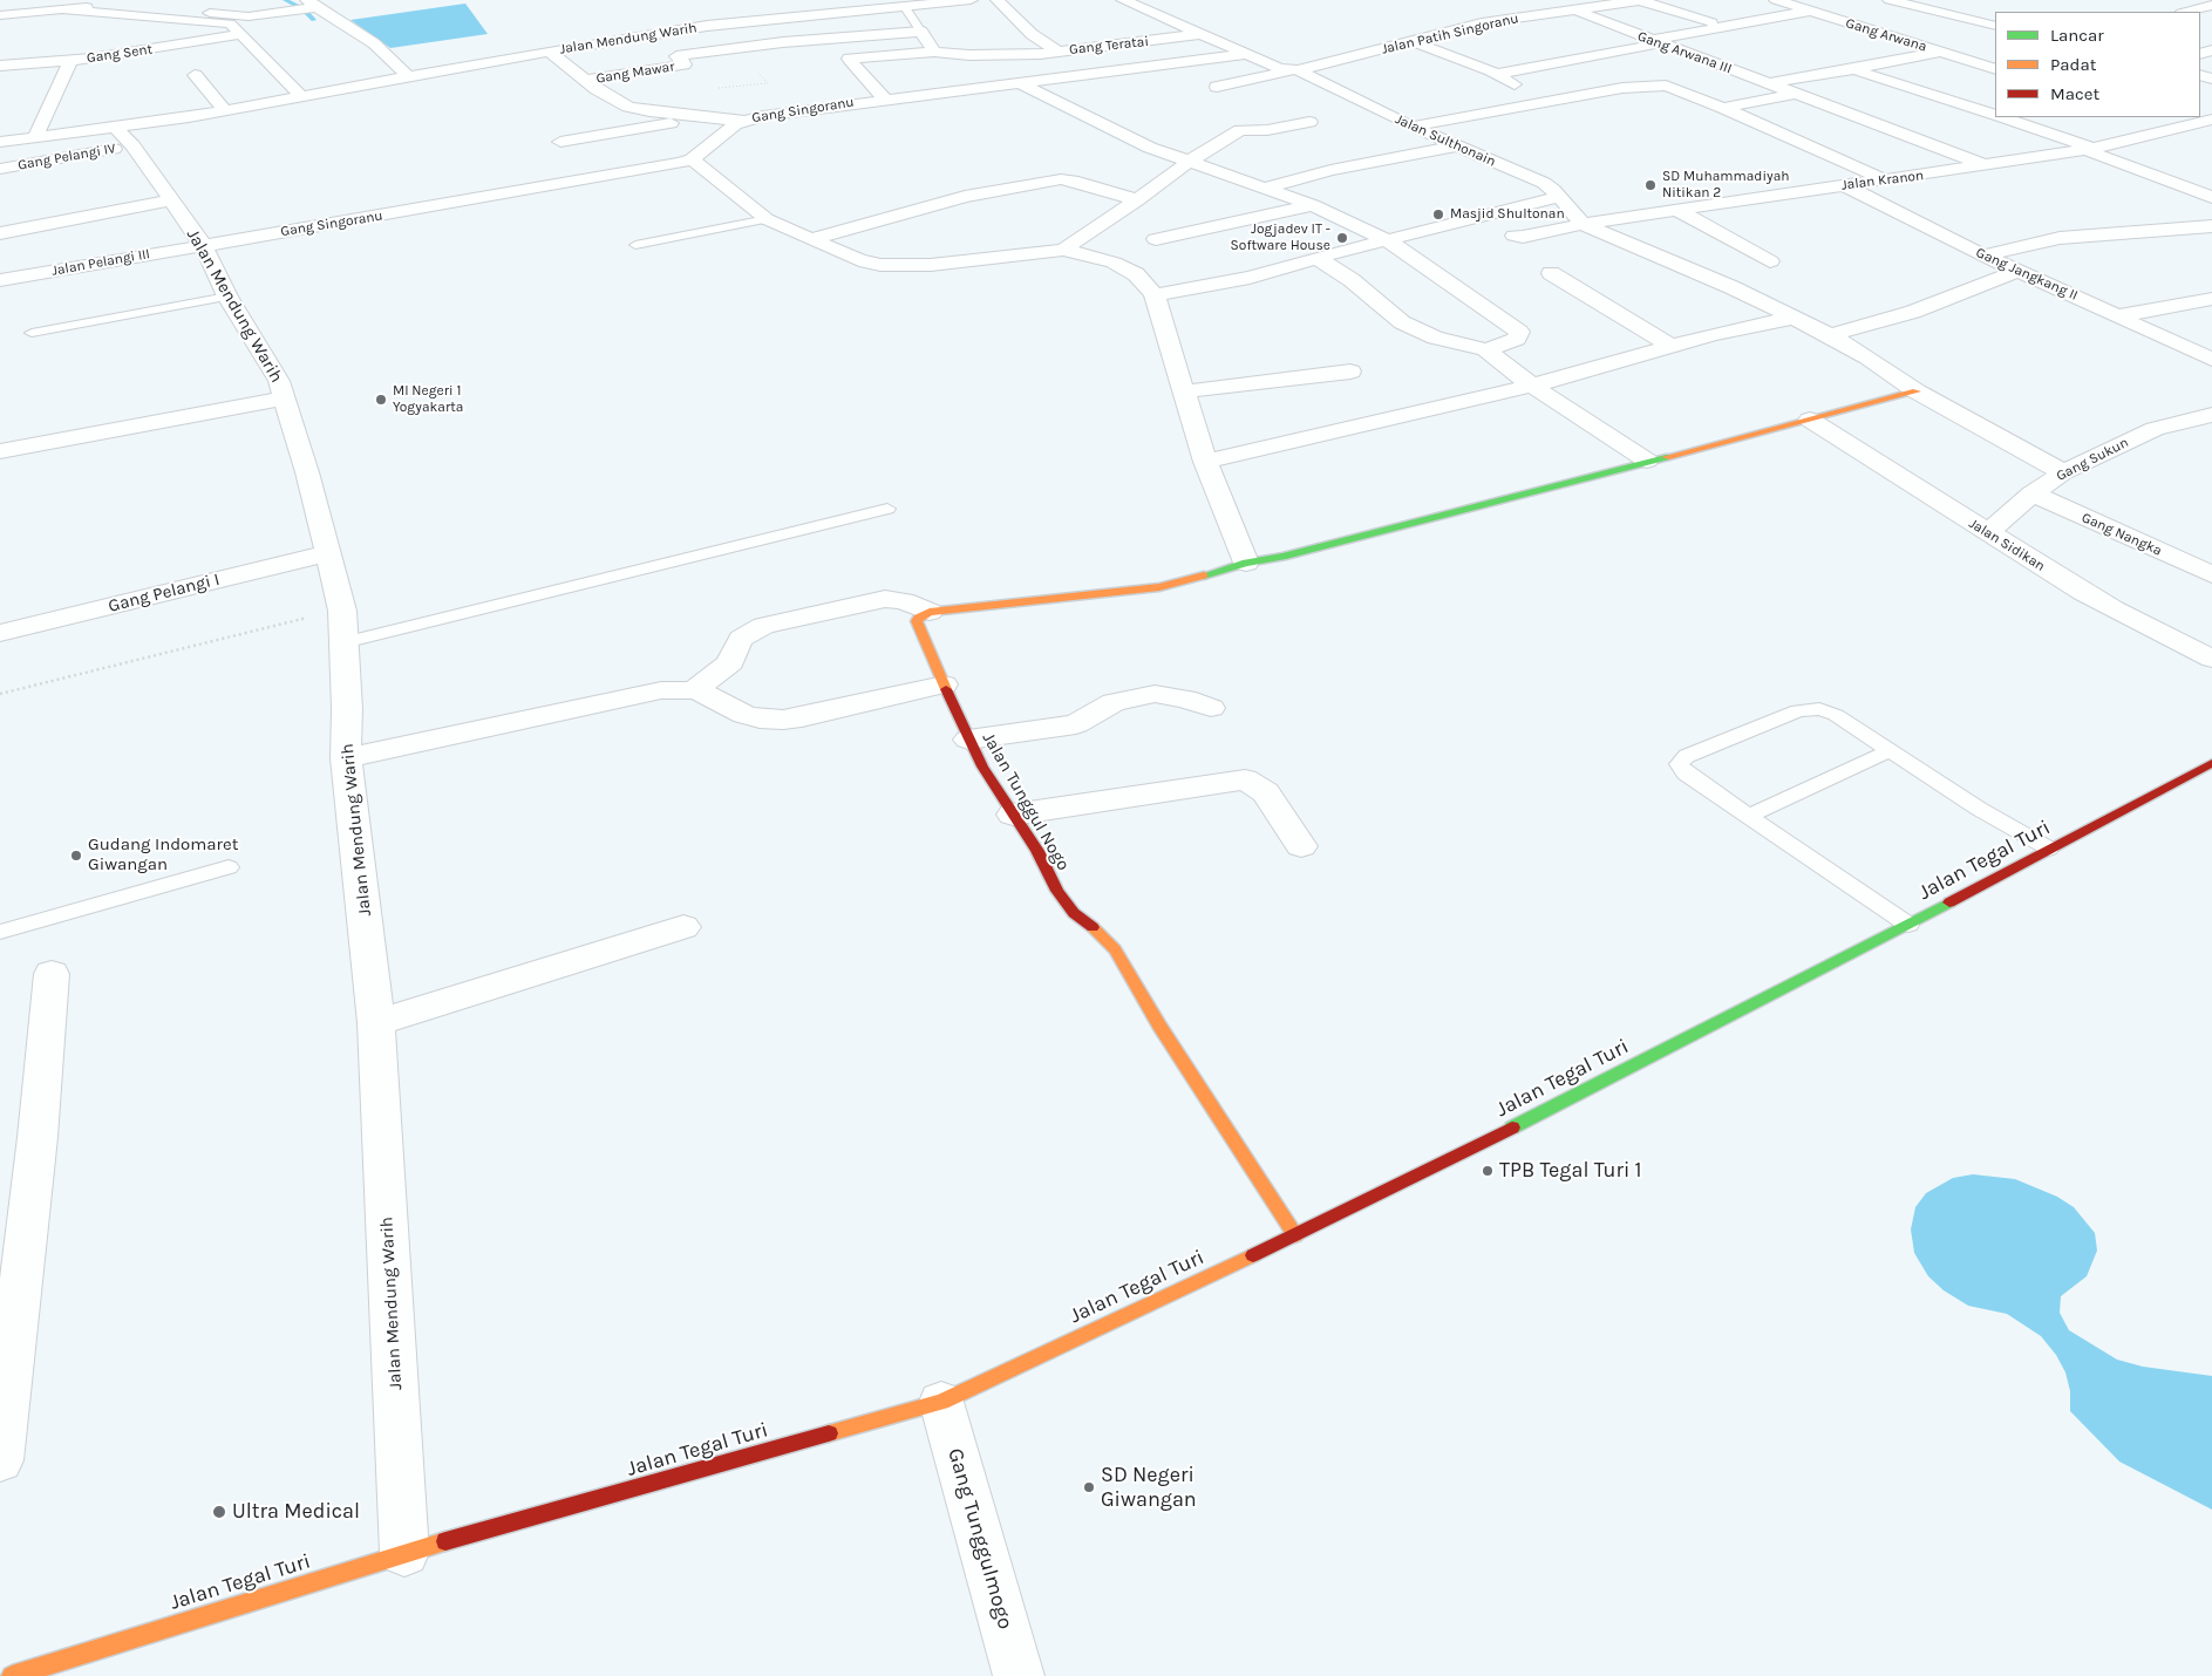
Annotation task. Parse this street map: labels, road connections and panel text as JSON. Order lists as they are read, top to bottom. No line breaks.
{"streets":{"street":["Jalan Patih Singoranu","Gang Arwana","Jalan Mendung Warih","Gang Teratai","Gang Arwana III","Gang Sent","Gang Mawar","Gang Singoranu","Jalan Sulthonain","Gang Pelangi IV","Jalan Kranon","Jalan Pelangi III","Gang Jangkang II","Gang Sukun","Gang Nangka","Jalan Sidikan","Gang Pelangi I","Jalan Tunggul Nogo","Jalan Tegal Turi","Gang Tunggulmogo"]},"crossings":[["Jalan Patih Singoranu","Gang Arwana III"],["Jalan Patih Singoranu","Jalan Sulthonain"],["Jalan Mendung Warih","Gang Singoranu"],["Jalan Mendung Warih","Gang Pelangi IV"],["Jalan Mendung Warih","Jalan Pelangi III"],["Jalan Mendung Warih","Gang Pelangi I"],["Jalan Mendung Warih","Jalan Tegal Turi"],["Gang Teratai","Jalan Sulthonain"],["Gang Arwana III","Jalan Kranon"],["Gang Singoranu","Jalan Sulthonain"],["Gang Singoranu","Jalan Pelangi III"],["Jalan Sulthonain","Jalan Kranon"],["Jalan Kranon","Gang Jangkang II"],["Gang Sukun","Gang Nangka"],["Gang Sukun","Jalan Sidikan"],["Jalan Tunggul Nogo","Jalan Tegal Turi"],["Jalan Tegal Turi","Gang Tunggulmogo"]],"places":["SD Muhammadiyah Nitikan 2","Masjid Shultonan","Jogjadev IT - Software House","MI Negeri 1 Yogyakarta","Gudang Indomaret Giwangan","TPB Tegal Turi 1","SD Negeri Giwangan","Ultra Medical"],"legend":["Lancar","Padat","Macet"]}
